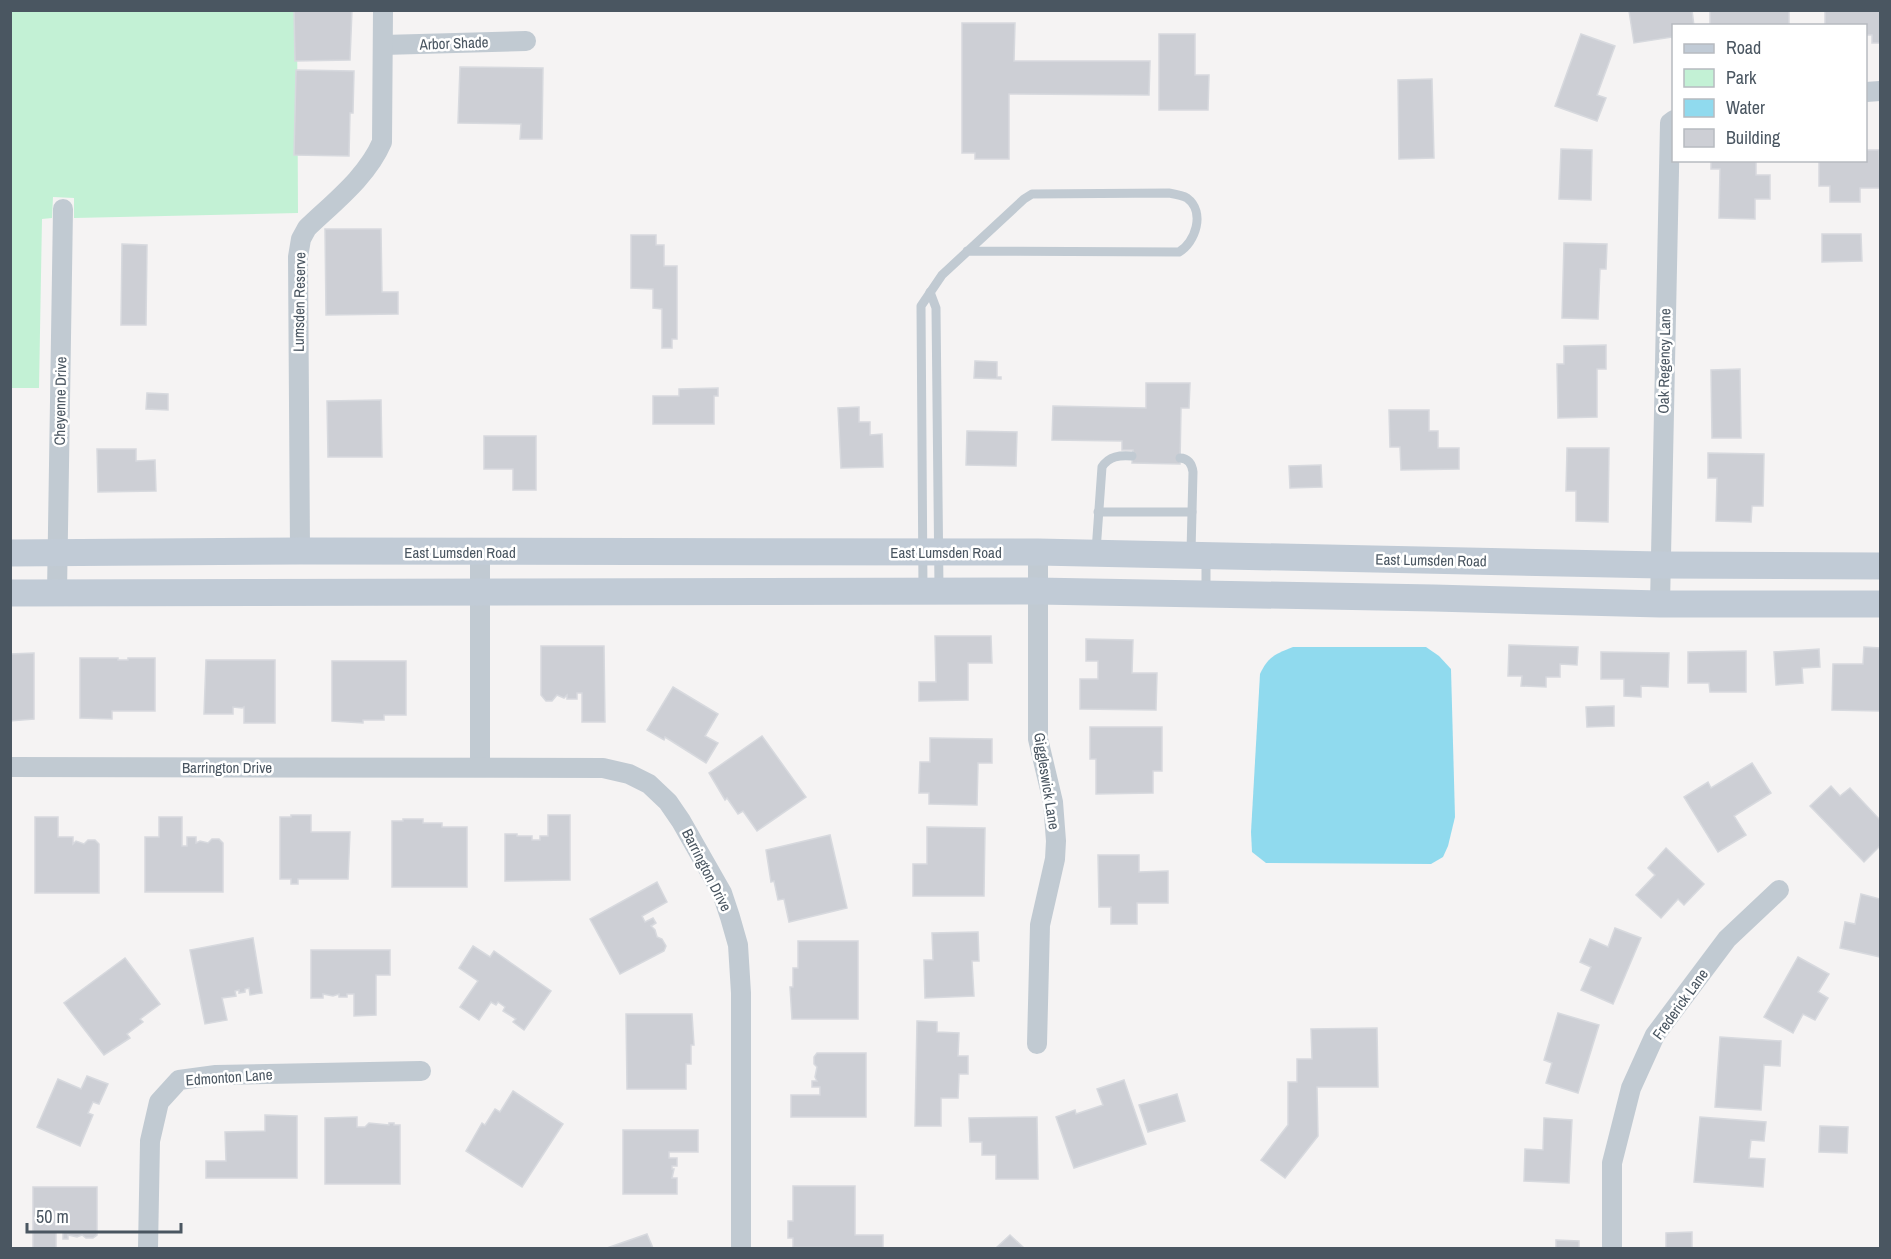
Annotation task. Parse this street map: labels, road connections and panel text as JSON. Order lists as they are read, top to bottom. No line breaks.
{"streets":{"main road":["East Lumsden Road"],"street":["Arbor Shade","Lumsden Reserve","Oak Regency Lane","Cheyenne Drive","Barrington Drive","Giggleswick Lane","Frederick Lane","Edmonton Lane"]},"crossings":[["Arbor Shade","Lumsden Reserve"],["Lumsden Reserve","East Lumsden Road"],["Oak Regency Lane","East Lumsden Road"],["Cheyenne Drive","East Lumsden Road"],["East Lumsden Road","Giggleswick Lane"]],"legend":["Road","Park","Water","Building"],"scale_bar":"50 m"}
